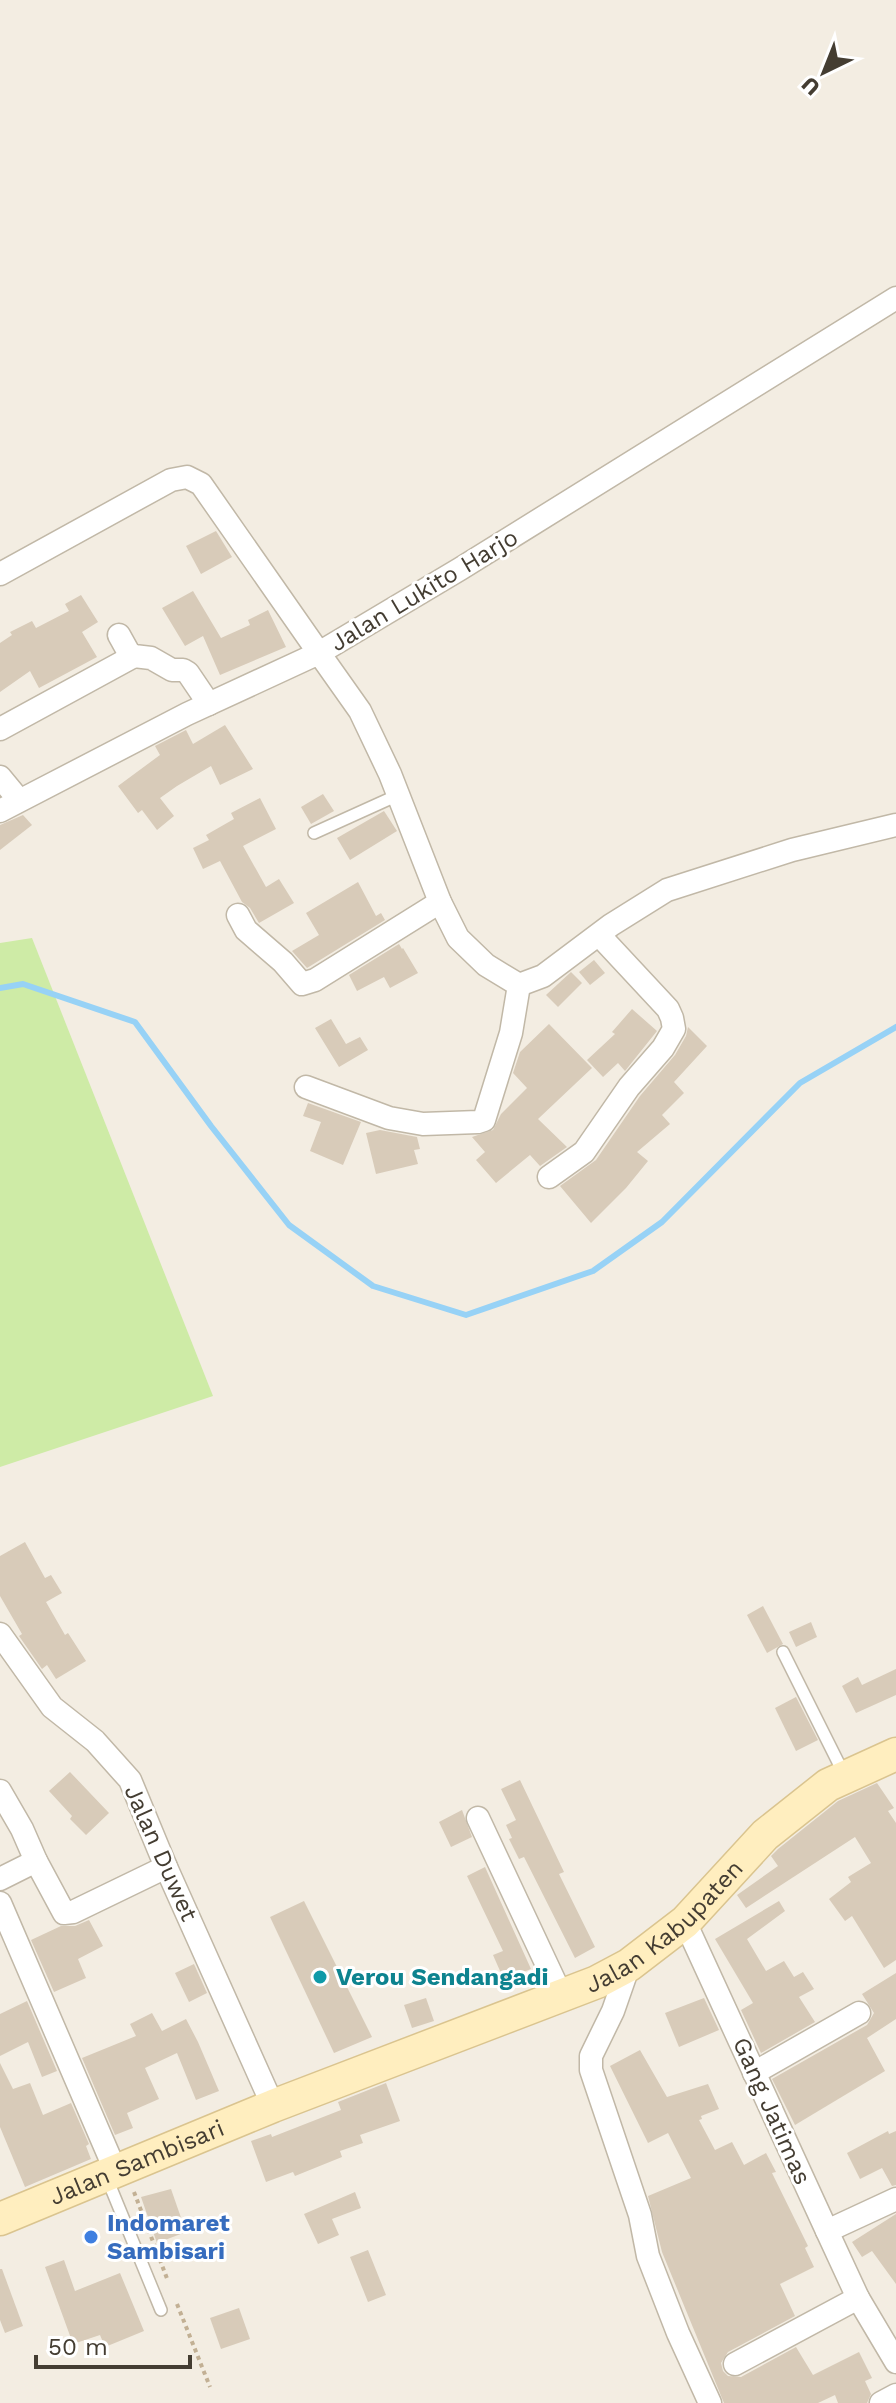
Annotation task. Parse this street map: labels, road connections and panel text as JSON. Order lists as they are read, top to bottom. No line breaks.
{"streets":{"main road":["Jalan Kabupaten","Jalan Sambisari"],"street":["Jalan Lukito Harjo","Jalan Duwet","Gang Jatimas"]},"crossings":[["Jalan Duwet","Jalan Kabupaten"],["Jalan Duwet","Jalan Sambisari"],["Jalan Kabupaten","Gang Jatimas"],["Jalan Kabupaten","Jalan Sambisari"]],"places":["Verou Sendangadi","Indomaret Sambisari"],"scale_bar":"50 m","north":"bottom left"}
